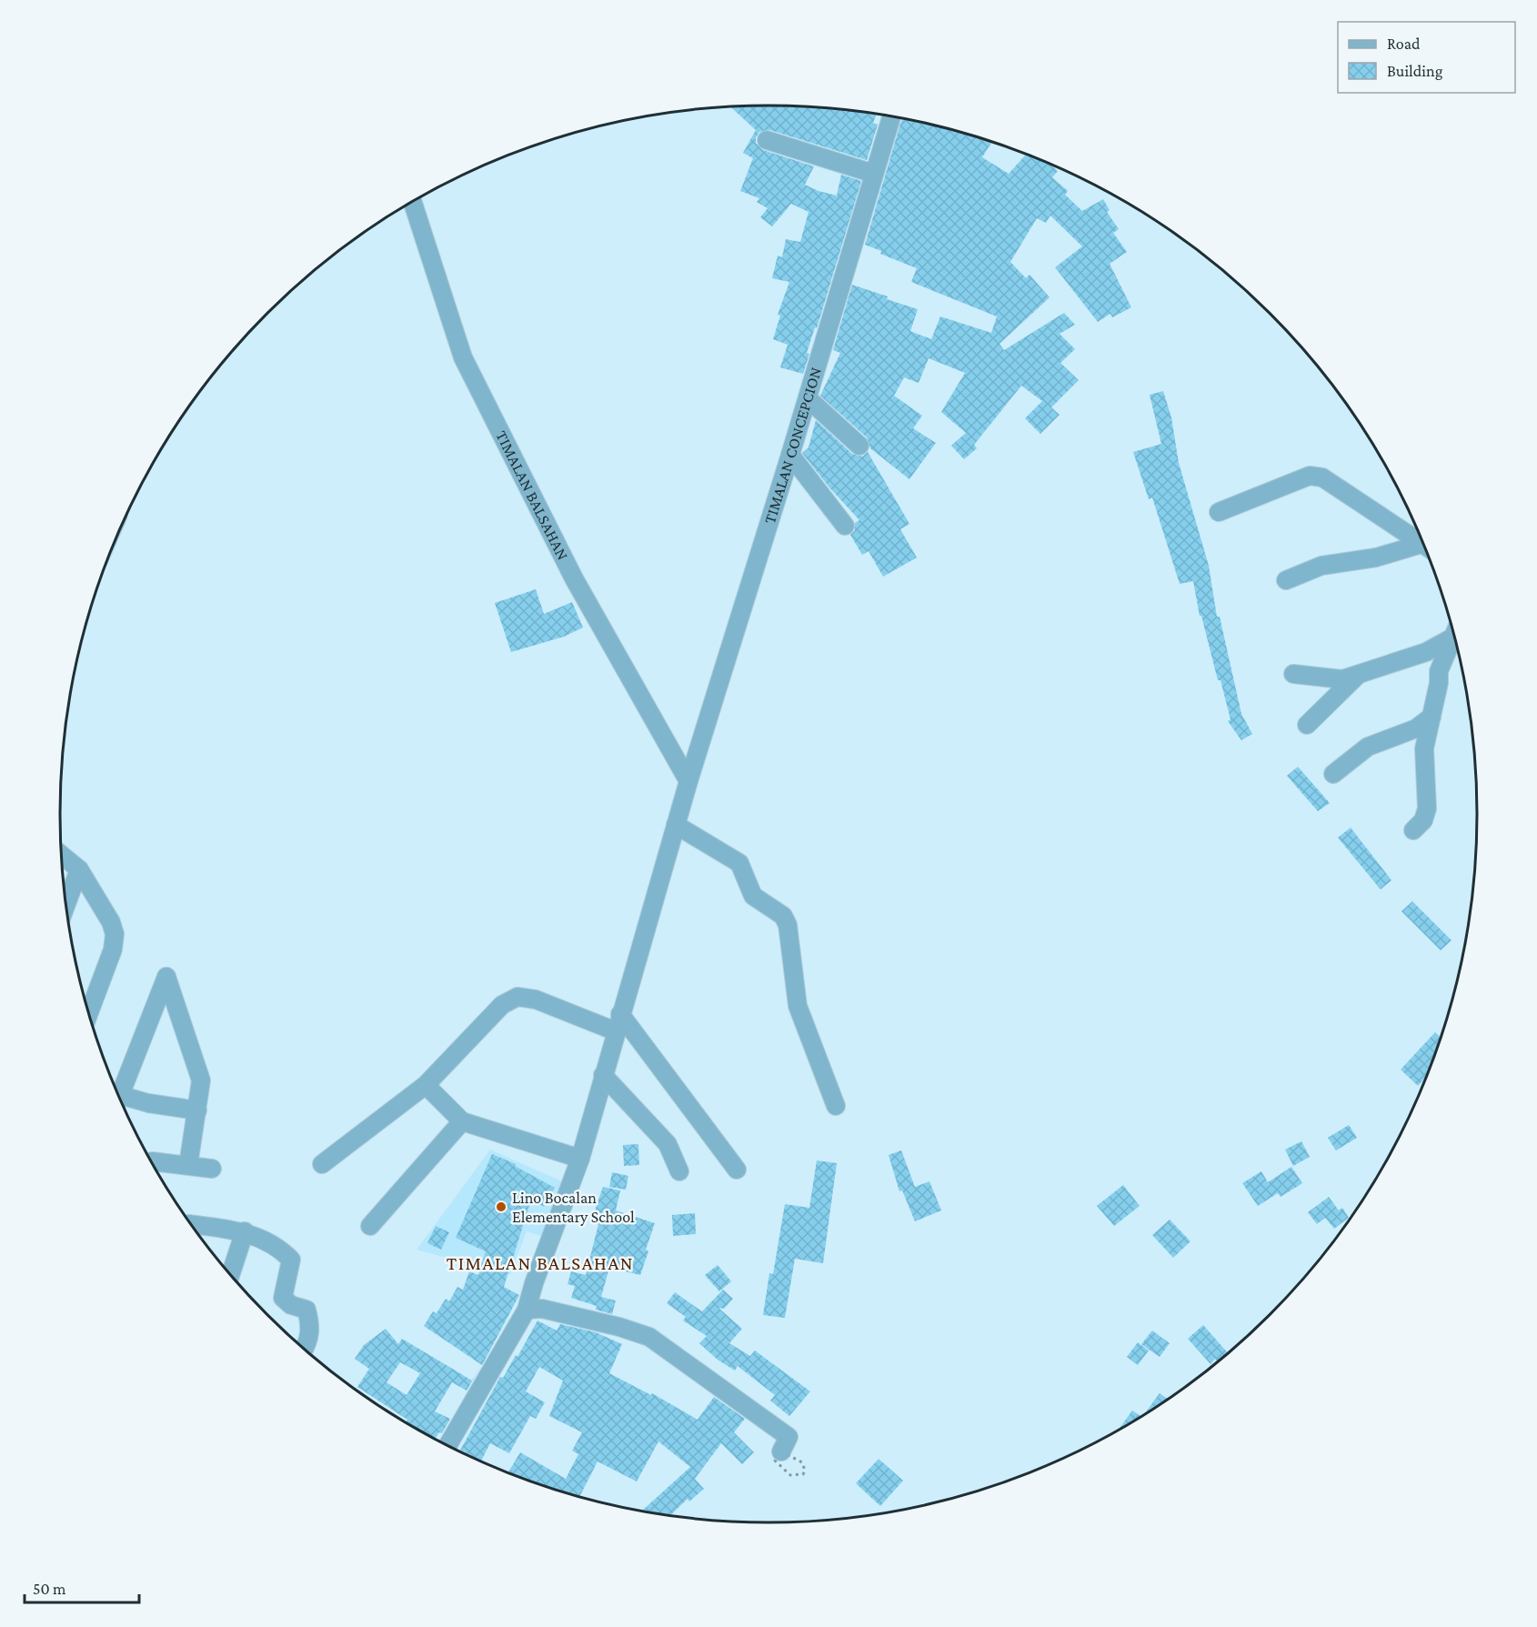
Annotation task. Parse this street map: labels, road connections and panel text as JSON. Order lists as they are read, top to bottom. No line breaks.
{"streets":{"street":["TIMALAN CONCEPCION","TIMALAN BALSAHAN"]},"crossings":[["TIMALAN CONCEPCION","TIMALAN BALSAHAN"]],"districts":["TIMALAN BALSAHAN"],"places":["Lino Bocalan Elementary School"],"legend":["Road","Building"],"scale_bar":"50 m"}
